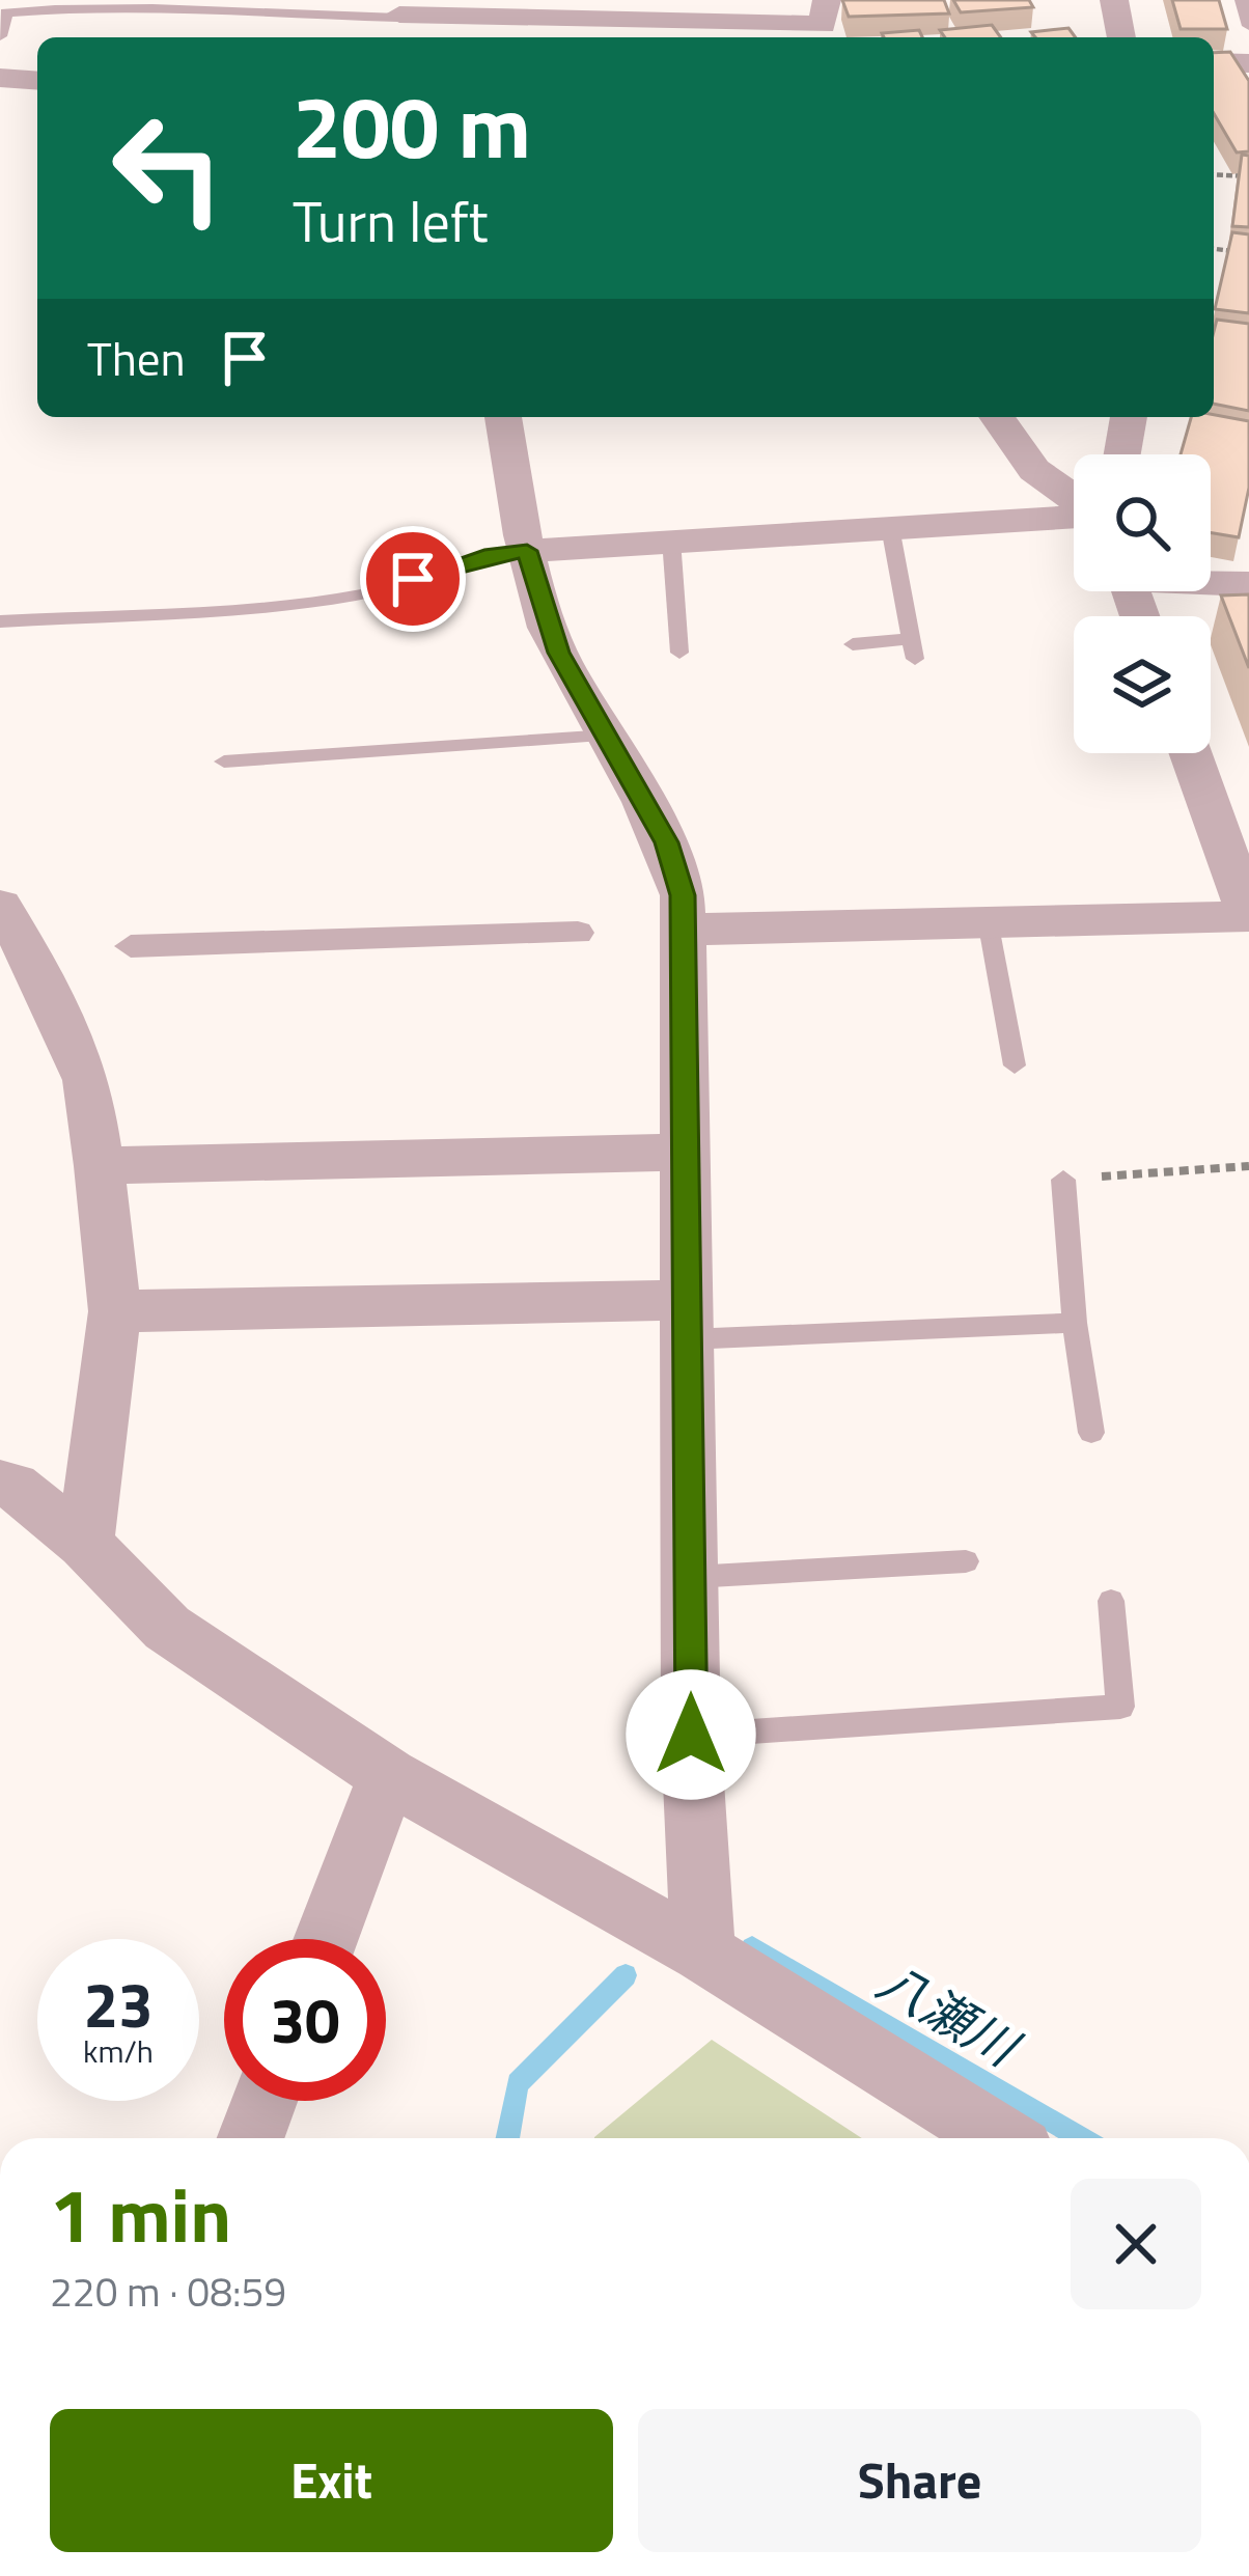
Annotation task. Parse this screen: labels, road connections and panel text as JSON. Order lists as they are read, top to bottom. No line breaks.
{"water":["八瀬川"],"page":{"turn":["200 m","Turn left"],"then":"Then","speed":"23 km/h","limit":"30","heading":["1 min","220 m · 08:59"],"buttons":["Exit","Share"]}}
